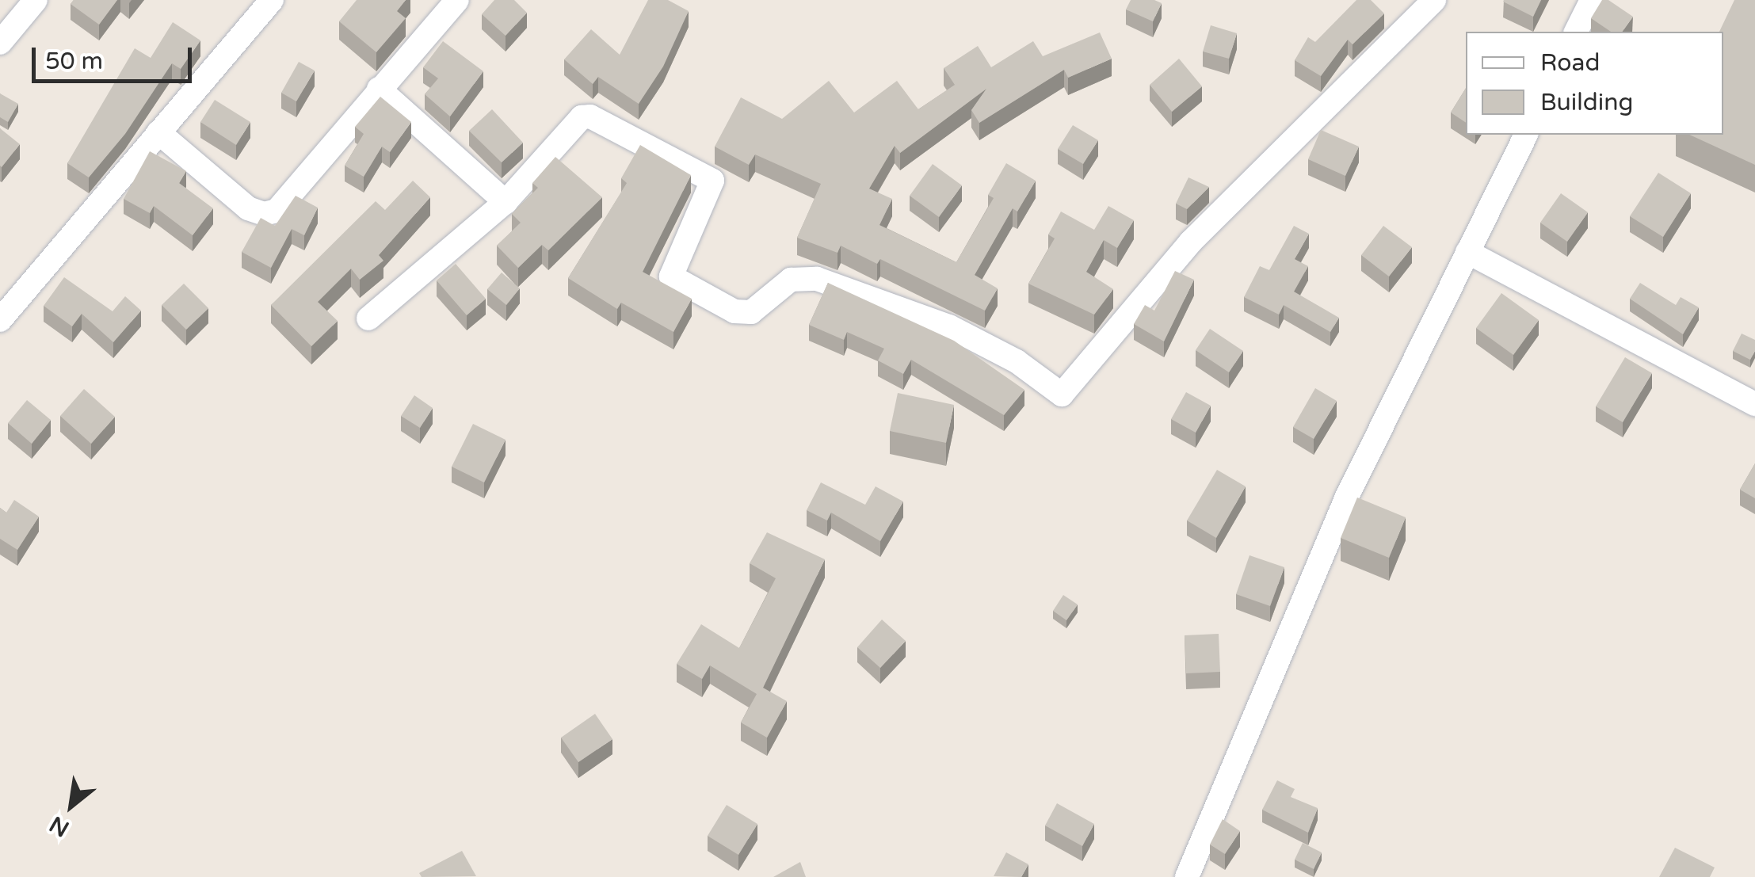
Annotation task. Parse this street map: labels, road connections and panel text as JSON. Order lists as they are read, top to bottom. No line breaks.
{"legend":["Road","Building"],"scale_bar":"50 m","north":"bottom left"}
